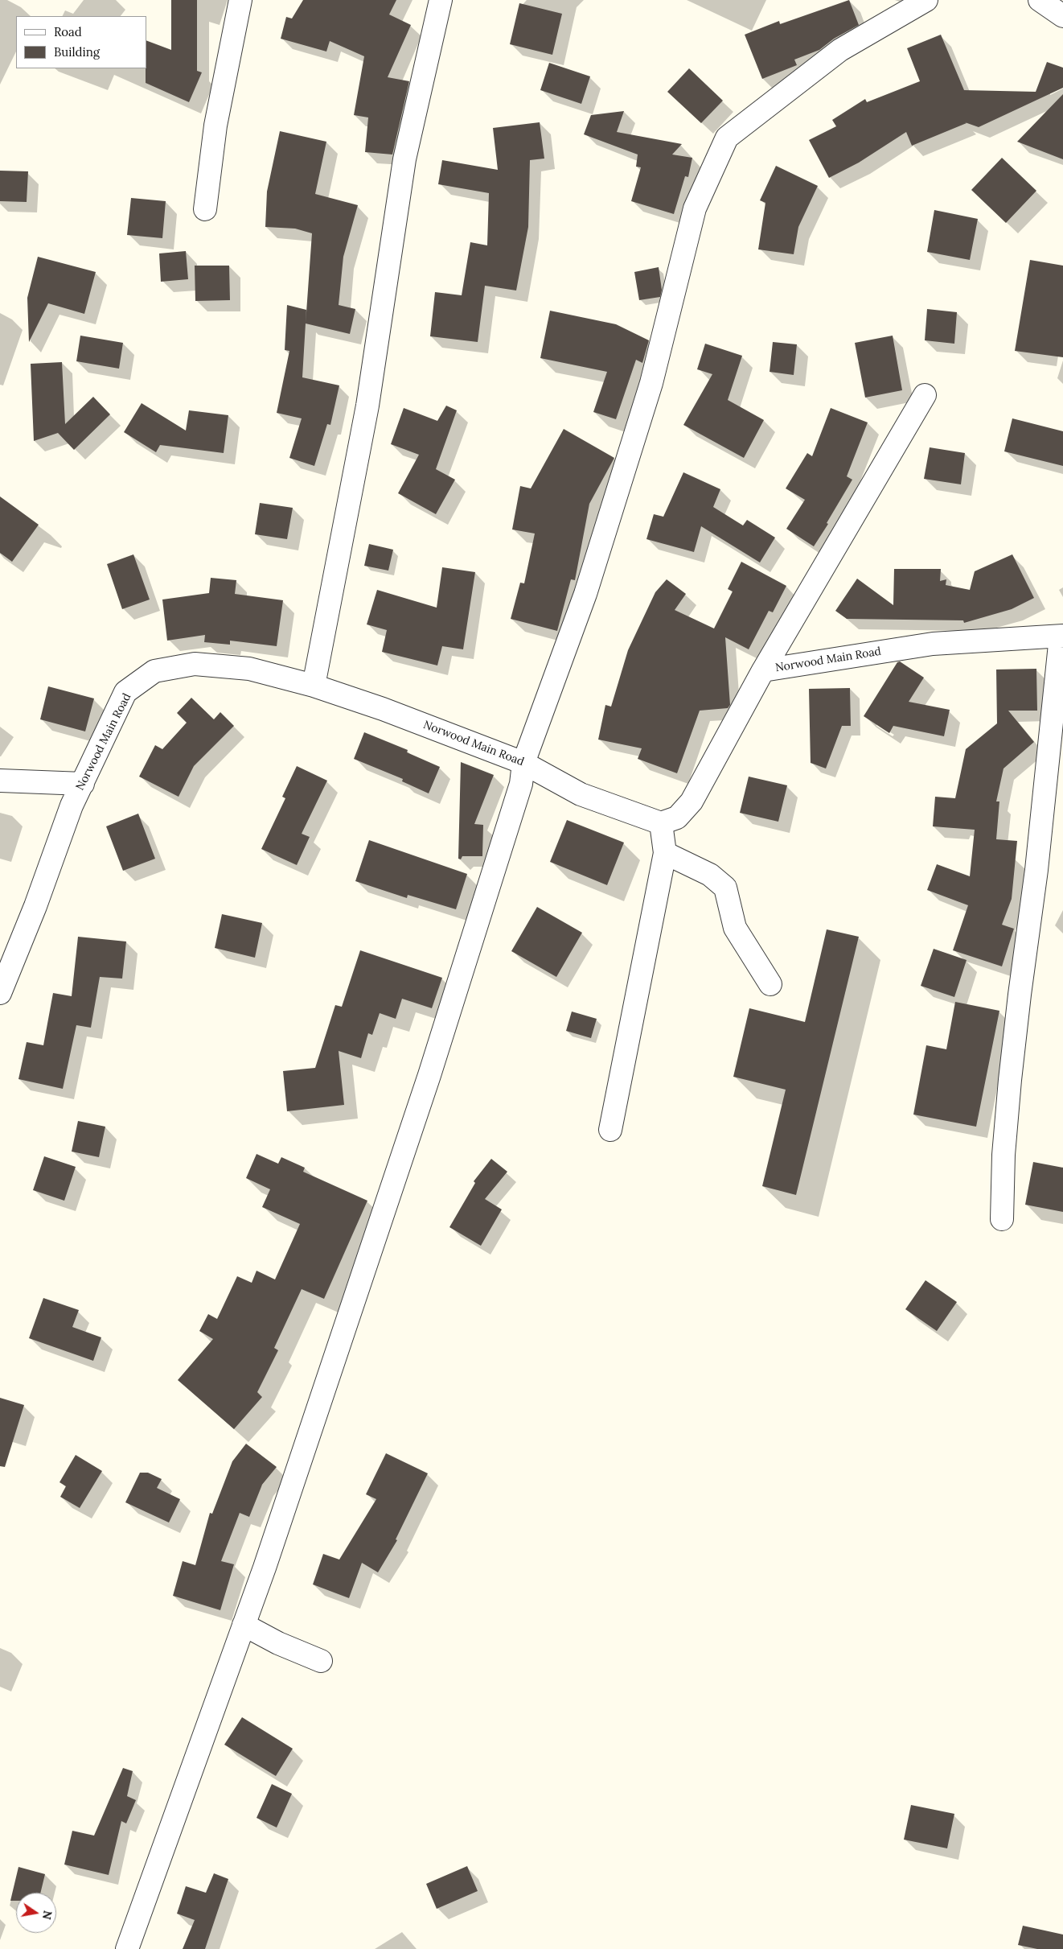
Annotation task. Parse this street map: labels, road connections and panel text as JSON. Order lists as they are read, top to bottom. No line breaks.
{"streets":{"street":["Norwood Main Road"]},"legend":["Road","Building"],"north":"right"}
